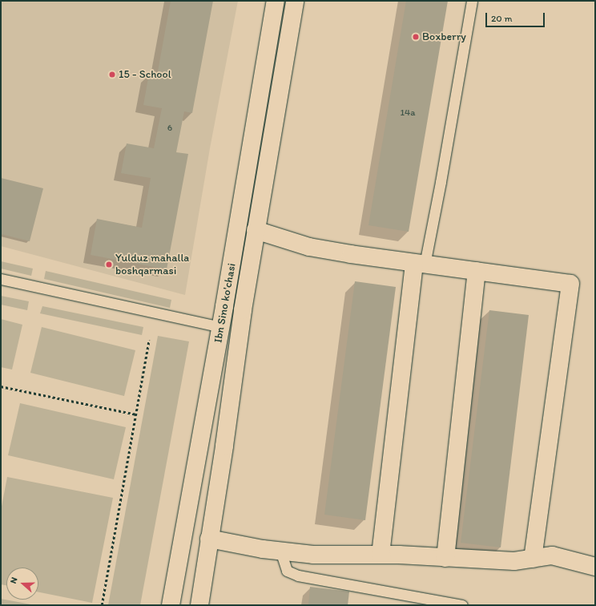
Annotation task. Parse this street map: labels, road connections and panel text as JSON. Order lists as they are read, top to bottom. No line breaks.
{"streets":{"street":["Ibn Sino ko'chasi"]},"places":["Boxberry","15 - School","Yulduz mahalla boshqarmasi"],"house_numbers":["14a","6"],"scale_bar":"20 m","north":"left"}
